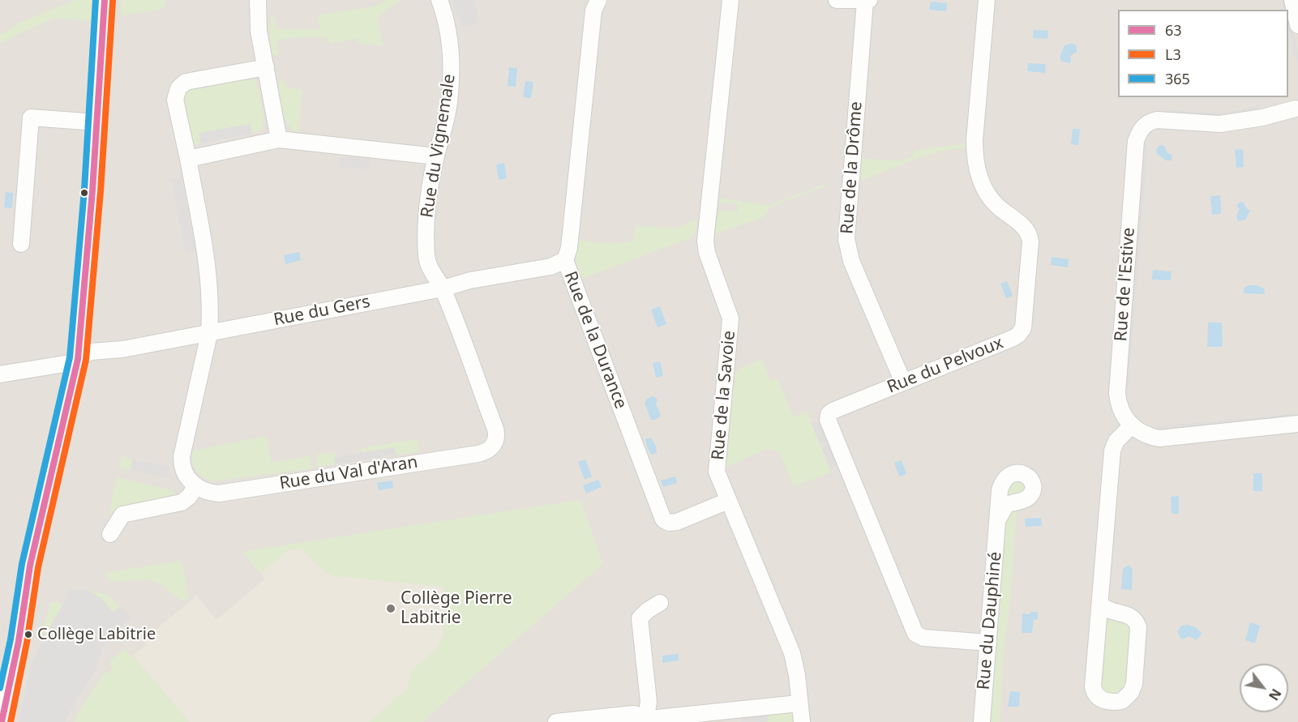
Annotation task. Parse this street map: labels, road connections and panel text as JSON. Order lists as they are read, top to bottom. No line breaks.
{"streets":{"street":["Rue du Vignemale","Rue de la Drôme","Rue de l'Estive","Rue du Gers","Rue de la Durance","Rue du Pelvoux","Rue de la Savoie","Rue du Val d'Aran","Rue du Dauphiné"]},"crossings":[["Rue du Vignemale","Rue du Gers"],["Rue du Vignemale","Rue du Val d'Aran"],["Rue de la Drôme","Rue du Pelvoux"],["Rue du Gers","Rue de la Durance"],["Rue du Gers","Rue du Val d'Aran"],["Rue de la Durance","Rue de la Savoie"],["Rue du Pelvoux","Rue du Dauphiné"]],"places":["Collège Pierre Labitrie","Collège Labitrie"],"lines":["transit line 63","transit line 365","transit line L3"],"legend":["63","L3","365"],"north":"bottom right"}
